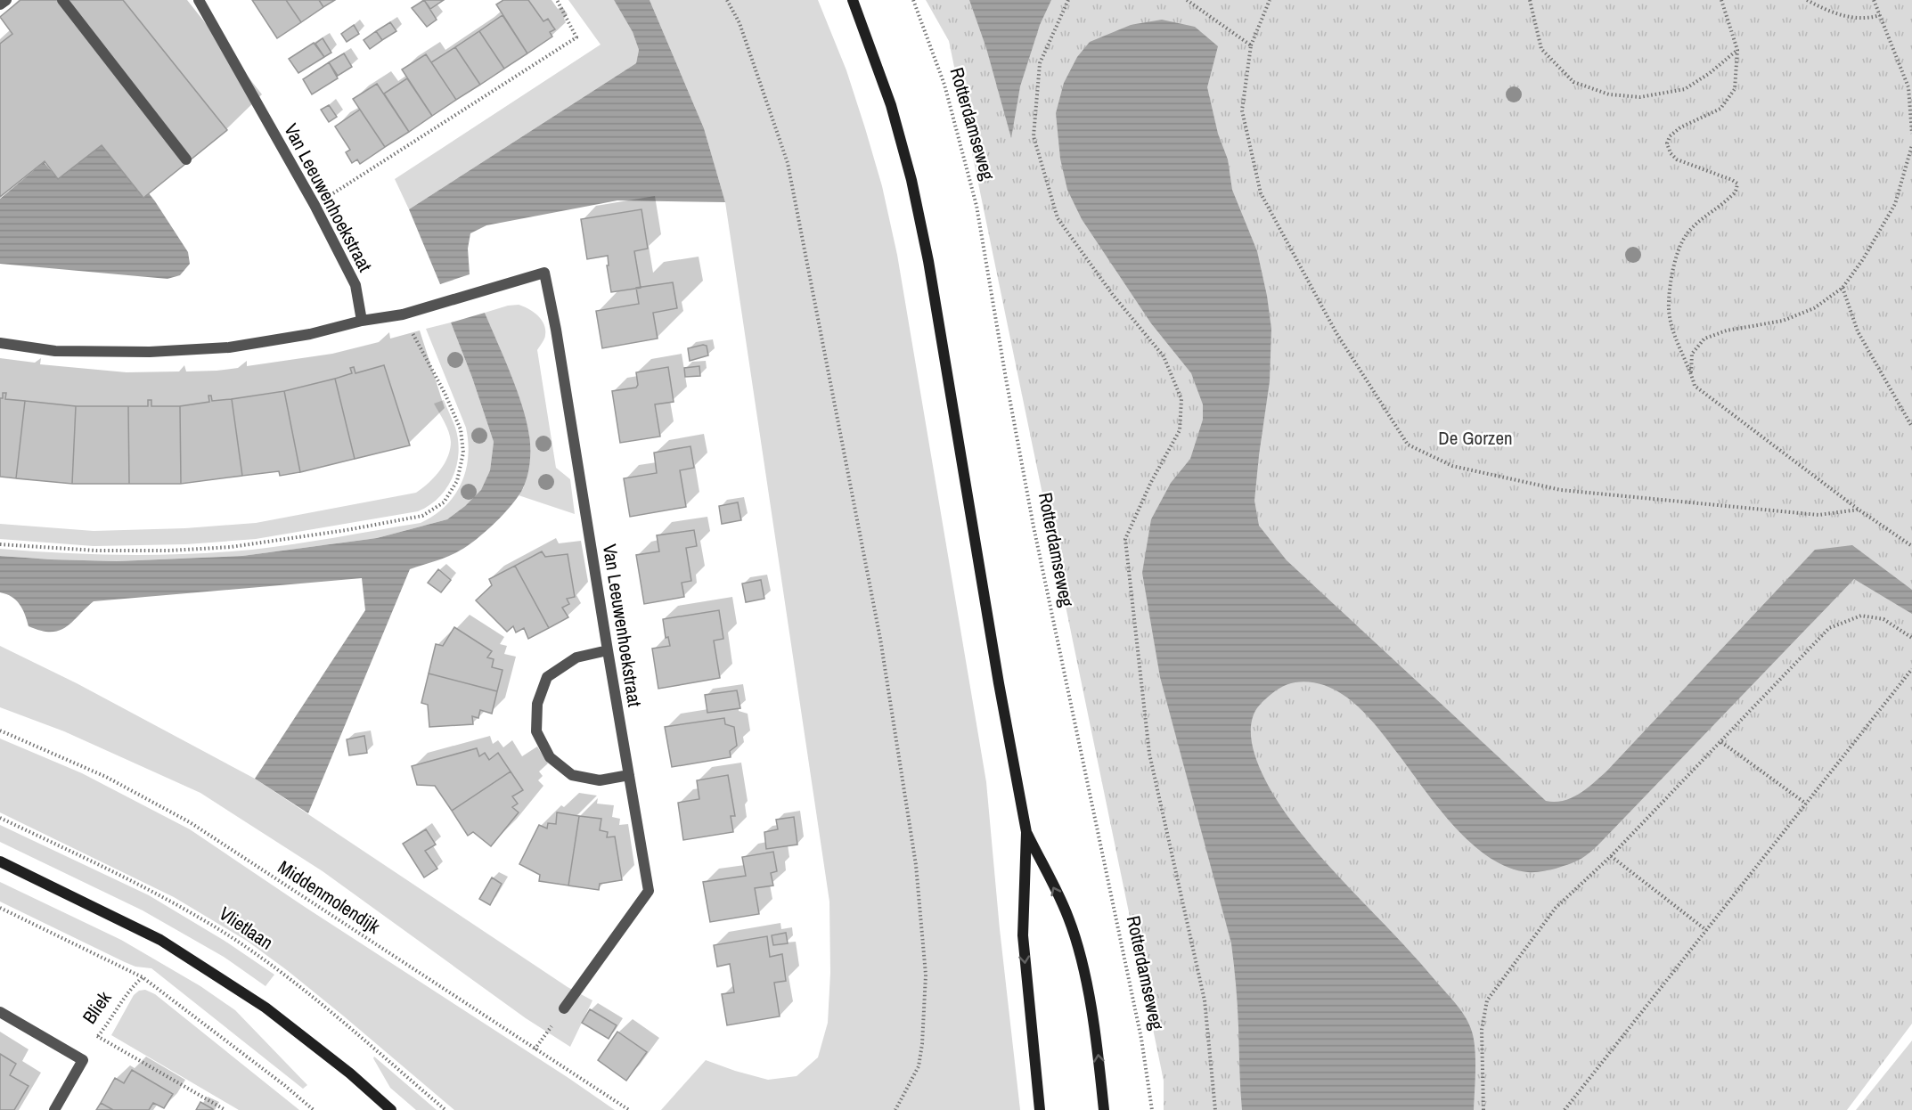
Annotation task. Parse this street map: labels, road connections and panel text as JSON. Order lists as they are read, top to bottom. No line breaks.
{"streets":{"street":["Van Leeuwenhoekstraat"],"path":["Rotterdamseweg","Middenmolendijk","Vlietlaan","Bliek"]},"parks":["De Gorzen"]}
